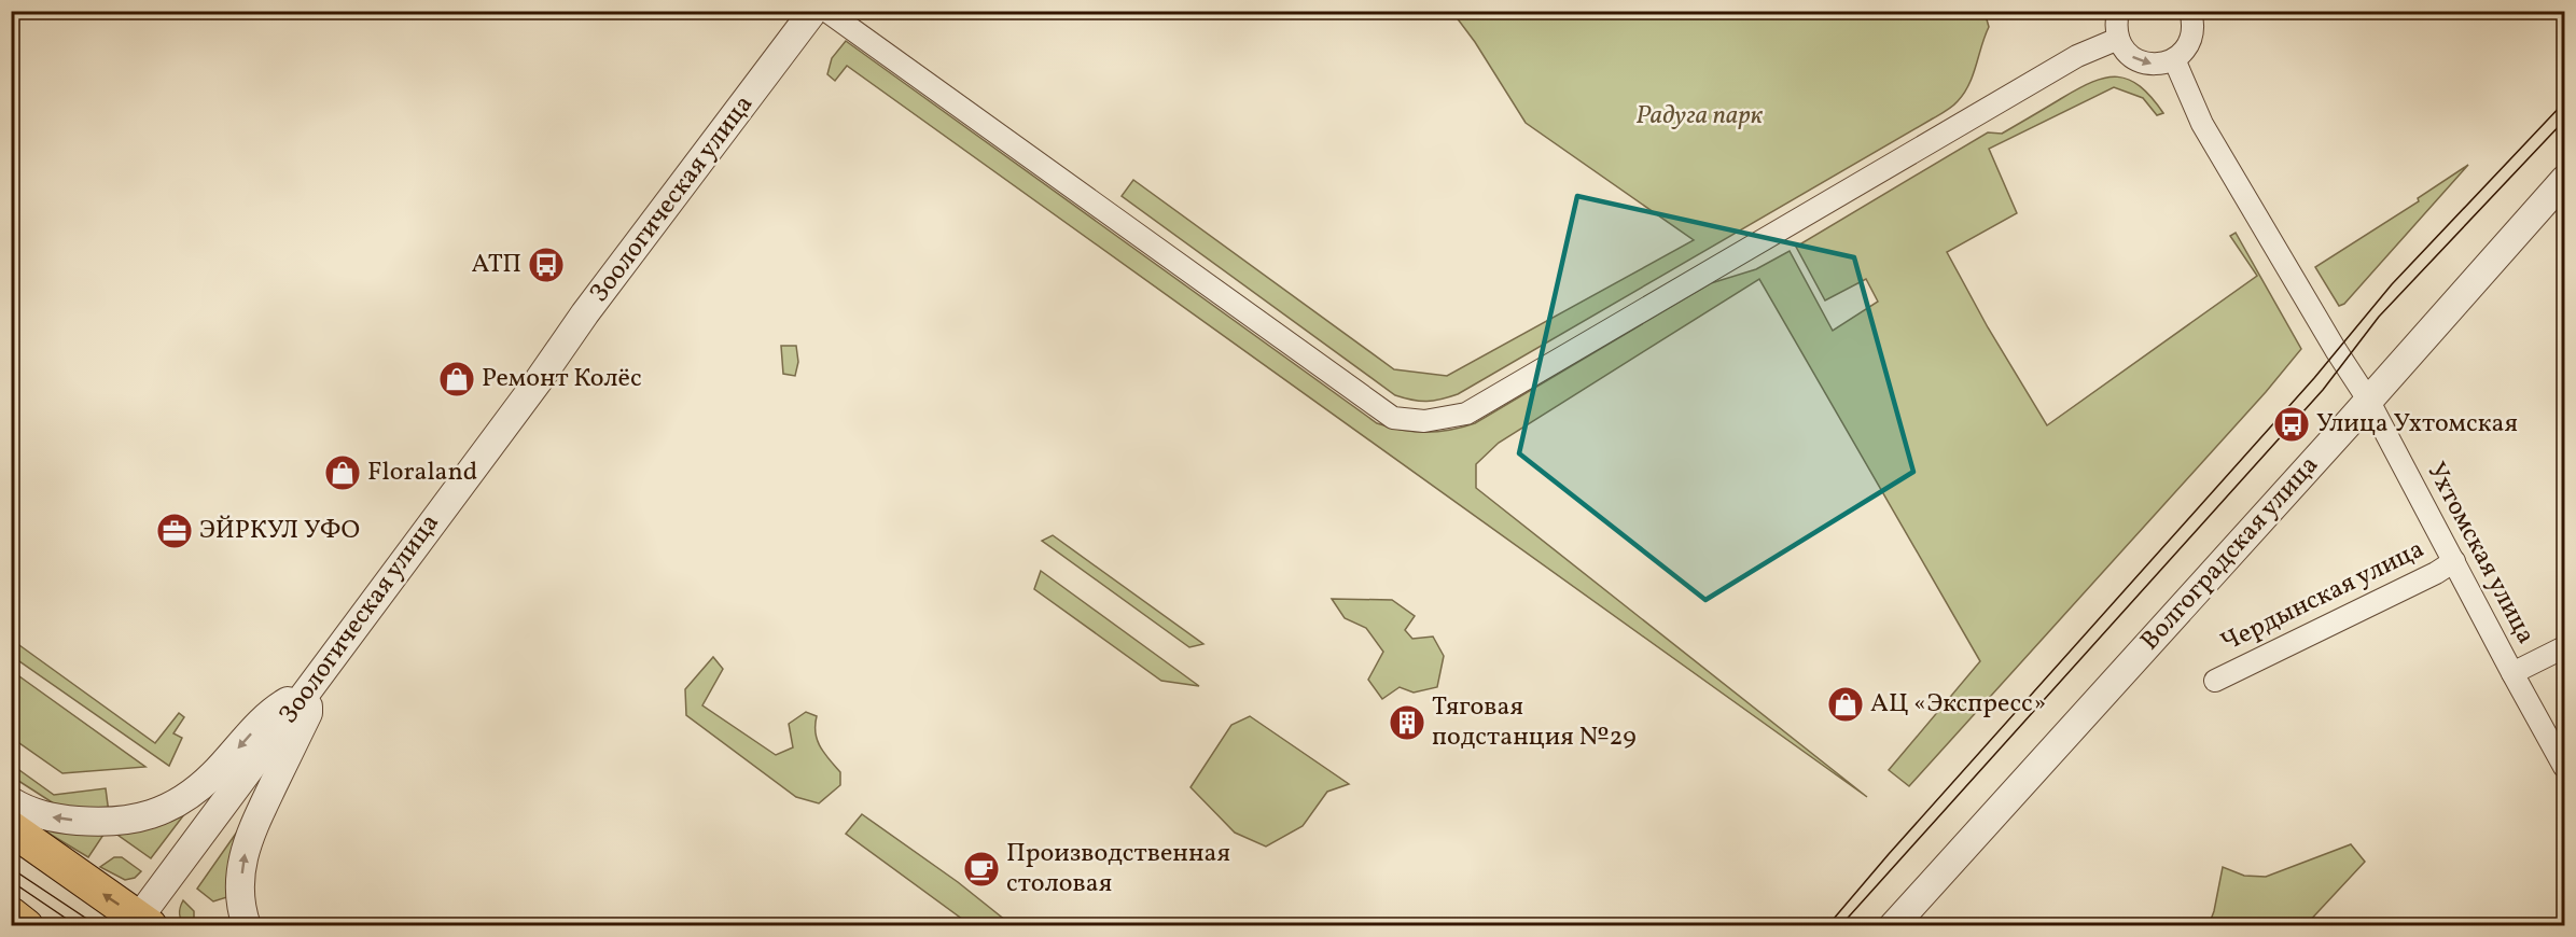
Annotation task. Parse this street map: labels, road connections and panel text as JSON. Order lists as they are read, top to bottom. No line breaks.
{"streets":{"street":["Зоологическая улица","Волгоградская улица","Ухтомская улица","Чердынская улица"]},"crossings":[["Волгоградская улица","Ухтомская улица"],["Ухтомская улица","Чердынская улица"]],"parks":["Радуга парк"],"places":{"bus stop":["АТП","Улица Ухтомская"],"shop":["Ремонт Колёс","Floraland","АЦ «Экспресс»"],"office":["ЭЙРКУЛ УФО"],"building":["Тяговая подстанция №29"],"cafe":["Производственная столовая"]}}
